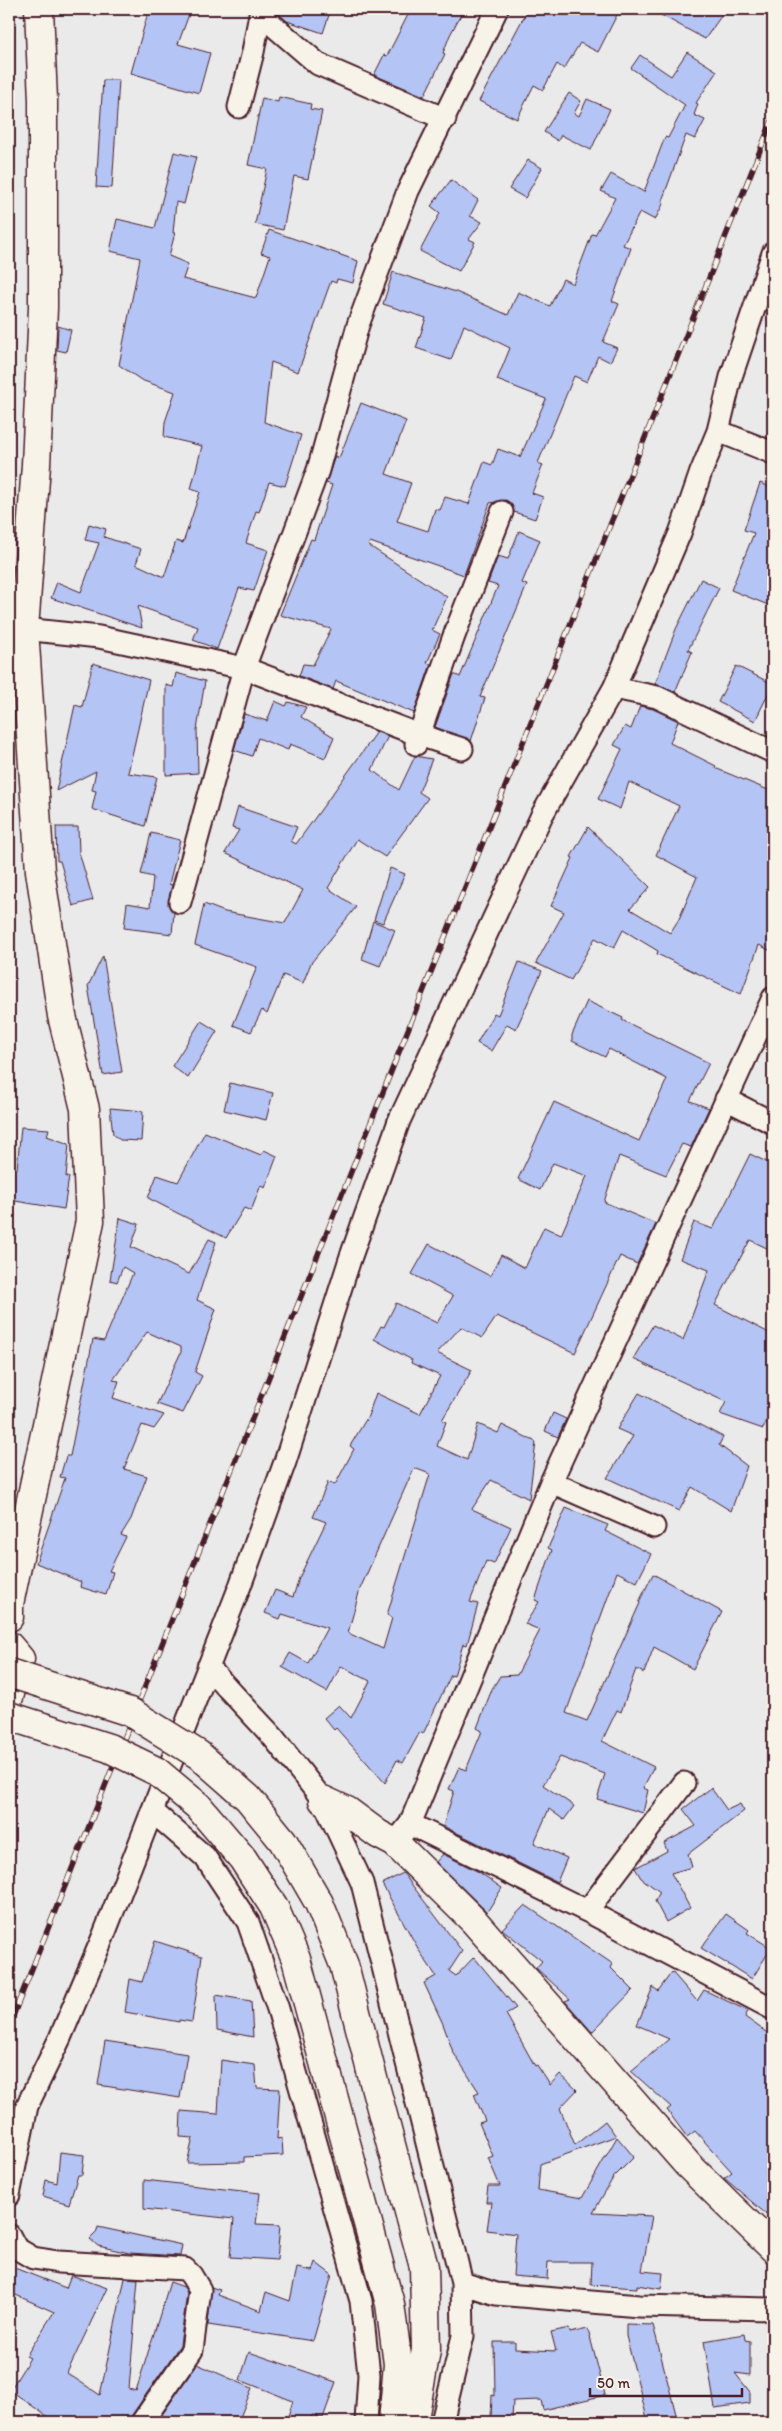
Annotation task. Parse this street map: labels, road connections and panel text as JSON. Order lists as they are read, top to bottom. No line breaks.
{"scale_bar":"50 m"}
